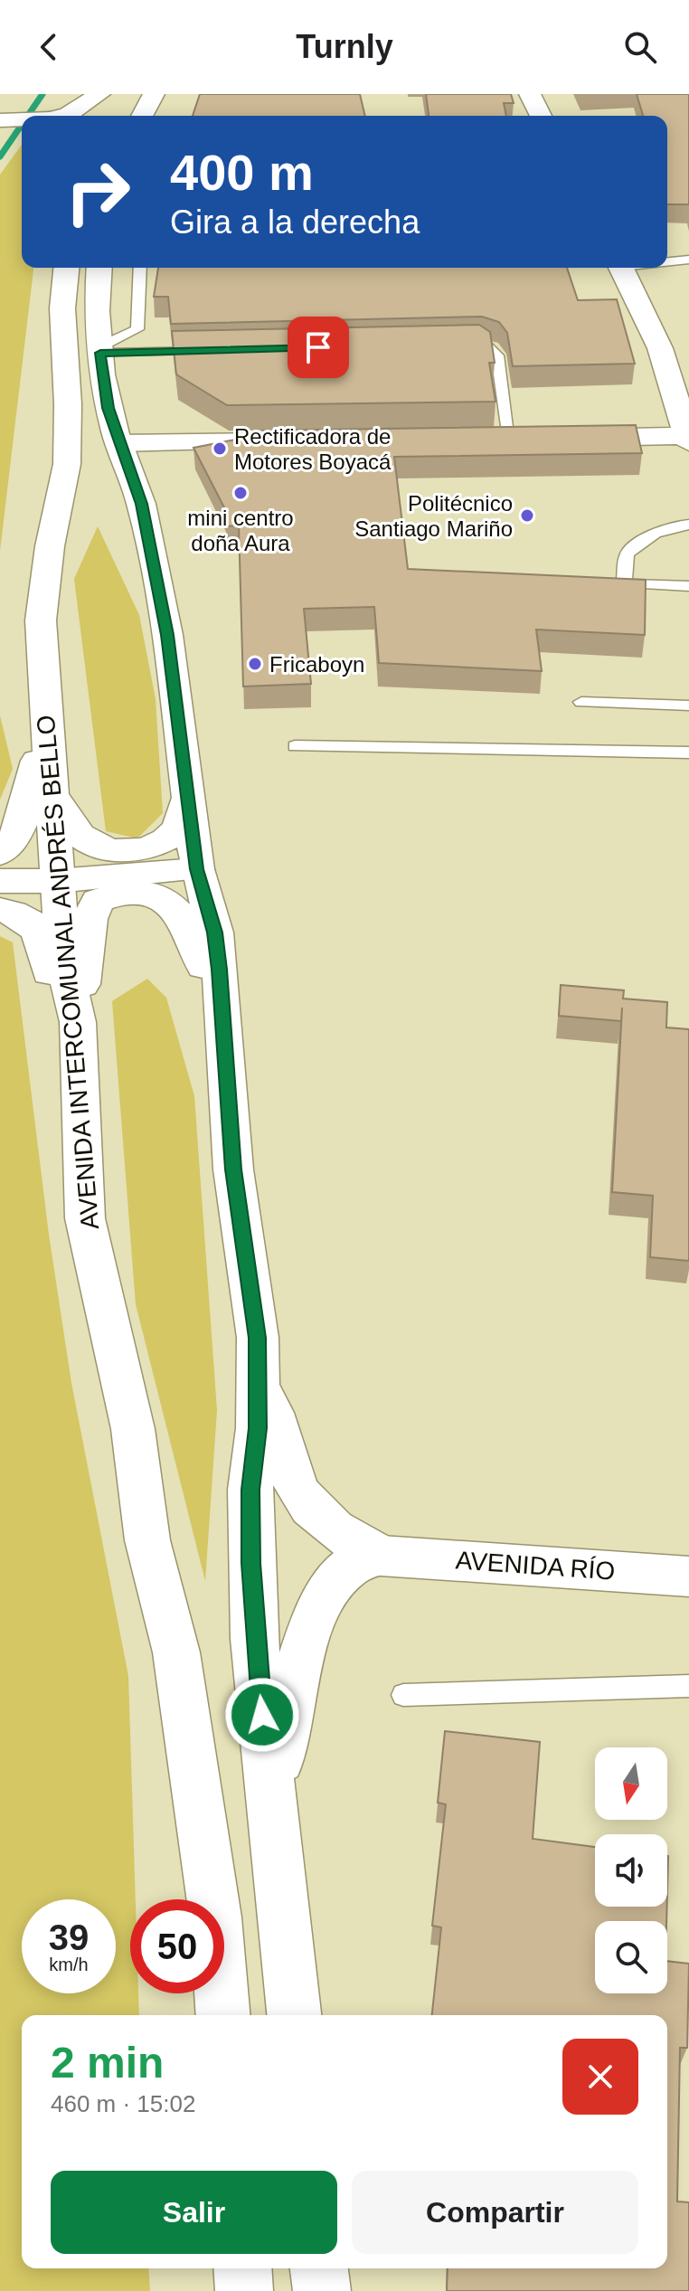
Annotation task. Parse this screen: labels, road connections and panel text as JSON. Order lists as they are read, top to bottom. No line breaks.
{"streets":{"main road":["AVENIDA INTERCOMUNAL ANDRÉS BELLO","AVENIDA RÍO"]},"places":["Rectificadora de Motores Boyacá","mini centro doña Aura","Politécnico Santiago Mariño","Fricaboyn"],"north":"bottom","page":{"header":"Turnly","turn":["400 m","Gira a la derecha"],"speed":"39 km/h","limit":"50","heading":["2 min","460 m · 15:02"],"buttons":["Salir","Compartir"]}}
